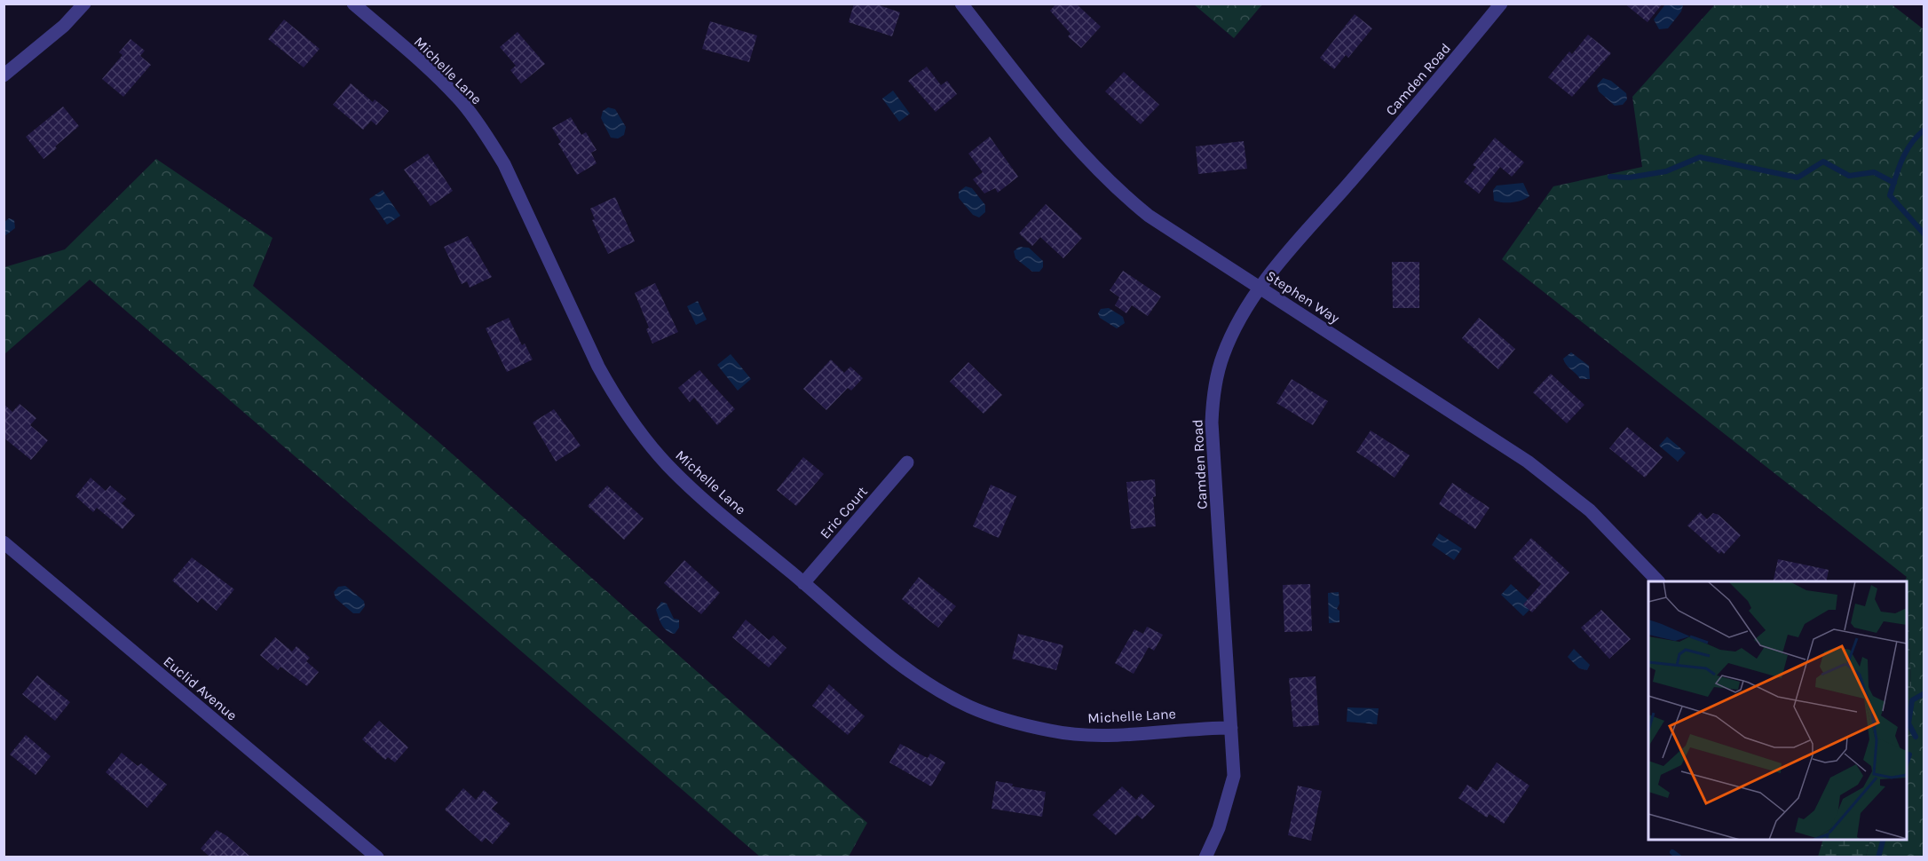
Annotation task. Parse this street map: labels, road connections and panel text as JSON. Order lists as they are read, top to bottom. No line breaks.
{"streets":{"street":["Michelle Lane","Camden Road","Stephen Way","Eric Court","Euclid Avenue"]},"crossings":[["Michelle Lane","Camden Road"],["Michelle Lane","Eric Court"],["Camden Road","Stephen Way"]]}
